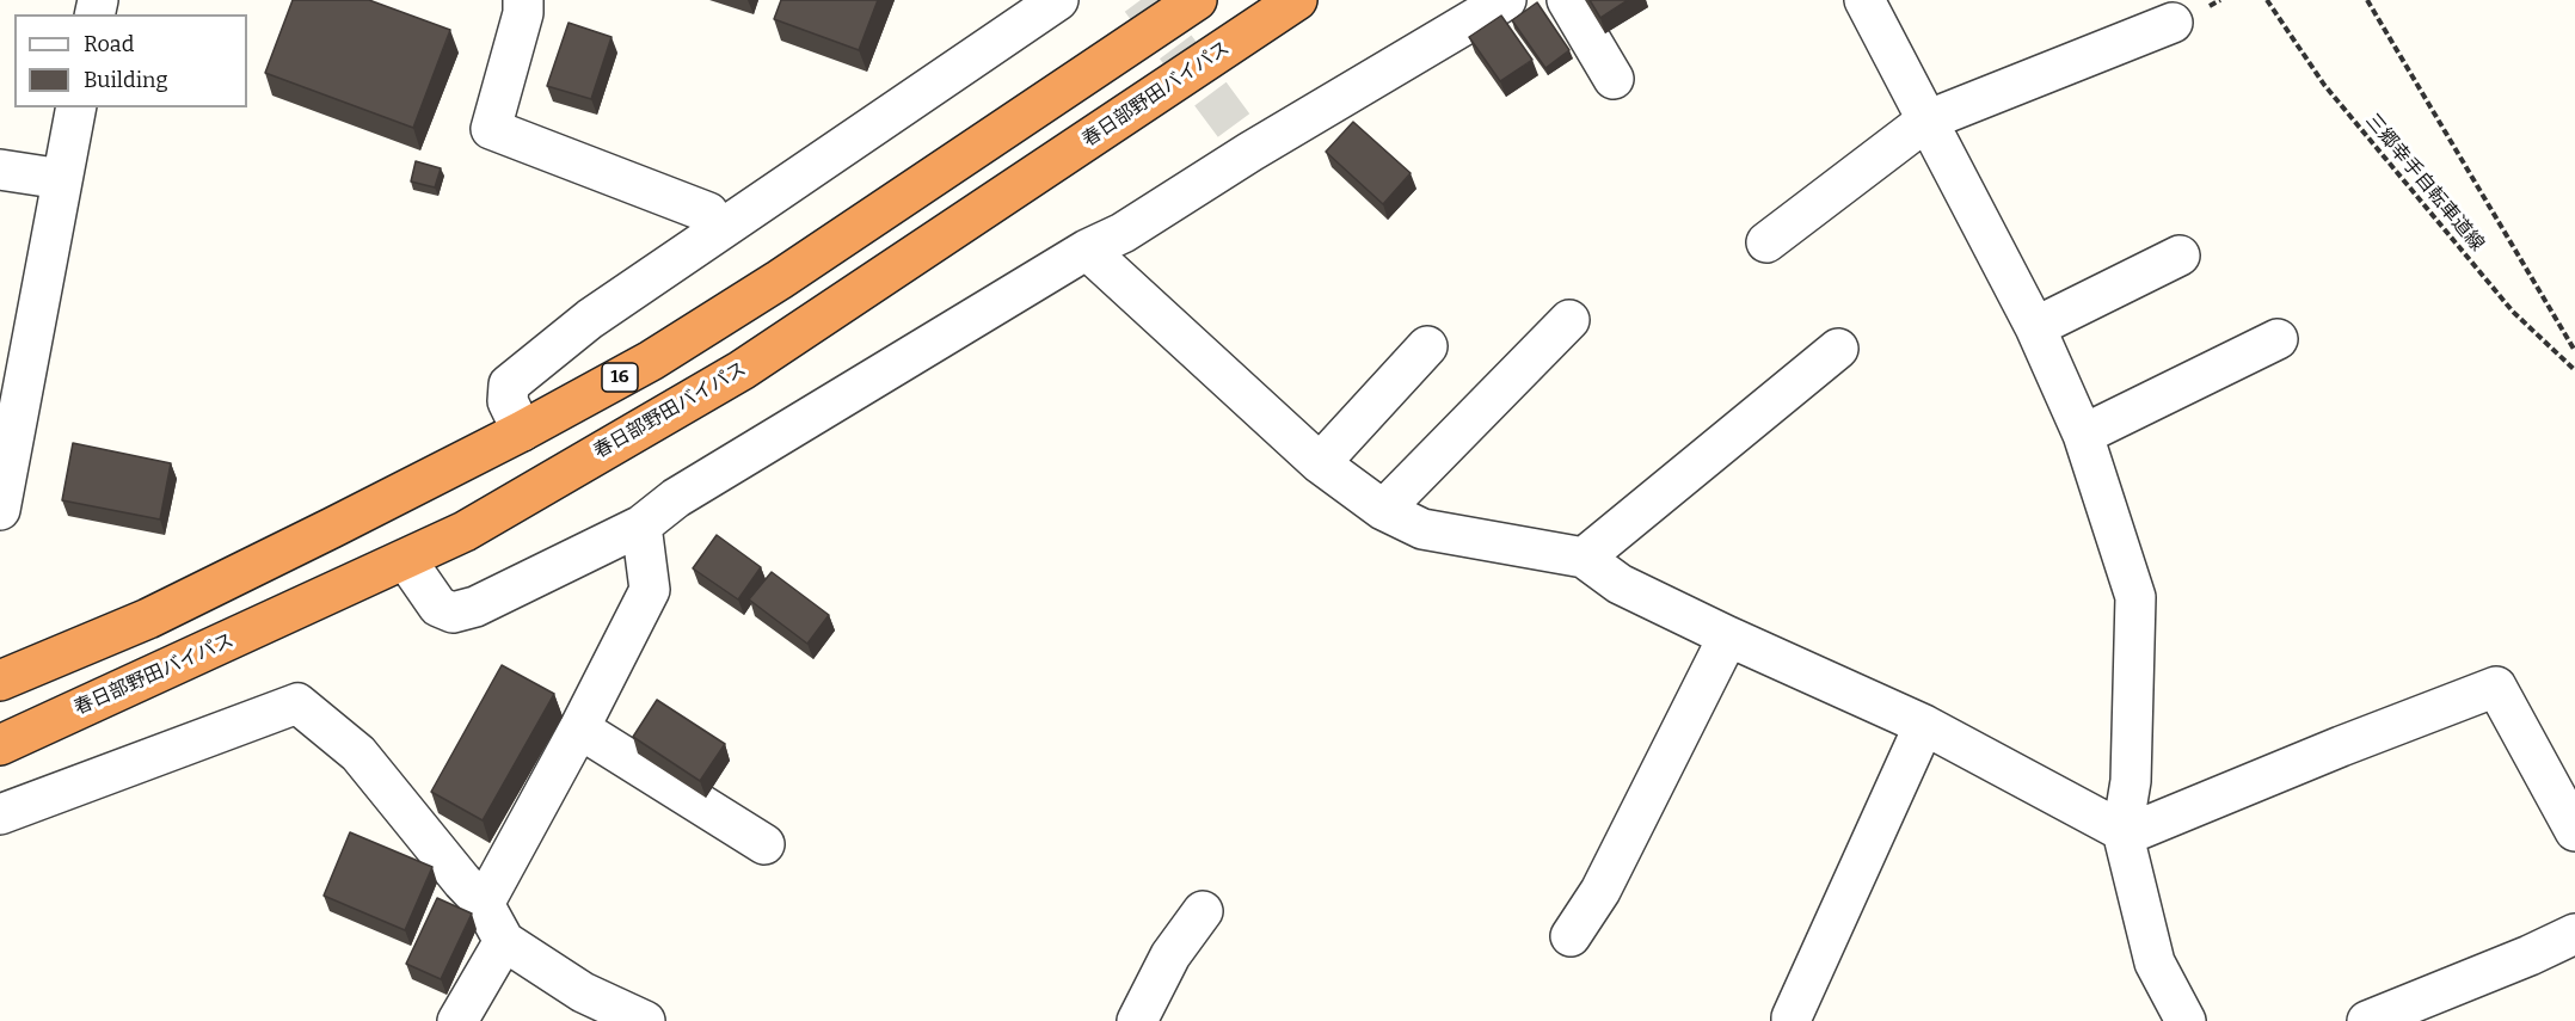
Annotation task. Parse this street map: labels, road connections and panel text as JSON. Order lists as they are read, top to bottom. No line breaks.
{"streets":{"highway":["春日部野田バイパス","16"],"path":["三郷幸手自転車道線"]},"legend":["Road","Building"]}
